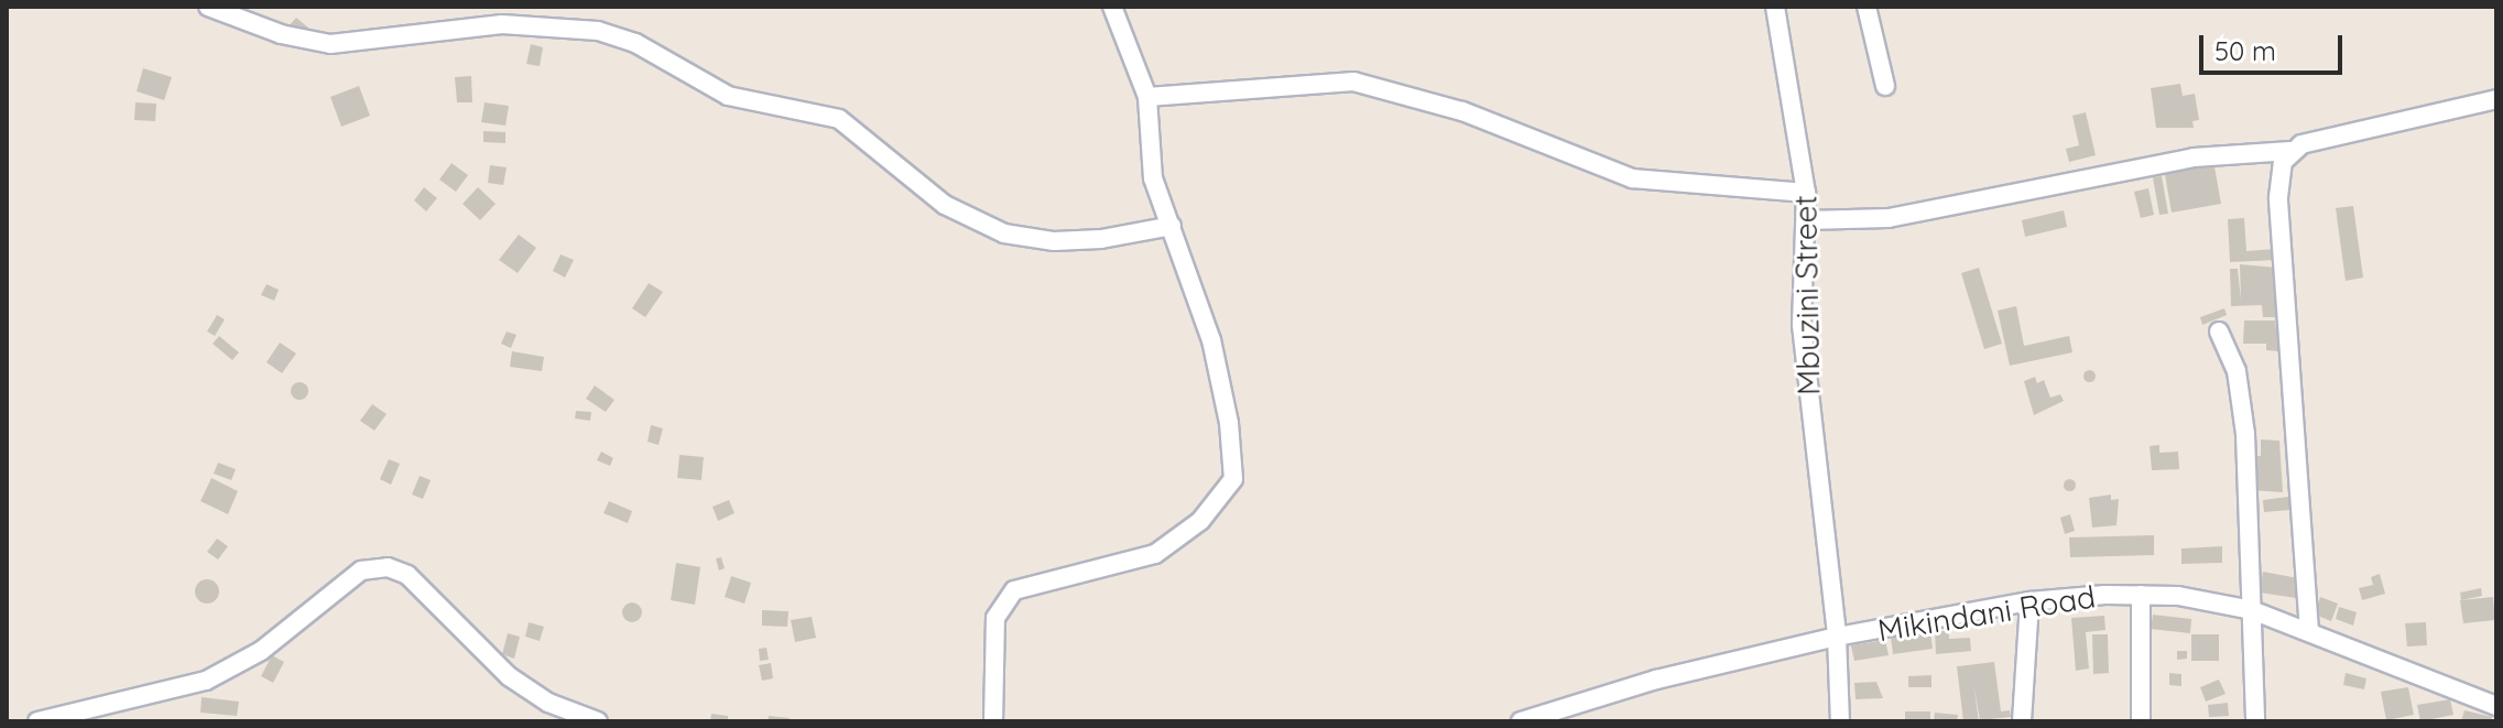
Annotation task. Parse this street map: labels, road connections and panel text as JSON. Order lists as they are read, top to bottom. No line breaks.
{"streets":{"street":["Mbuzini Street","Mikindani Road"]},"crossings":[["Mbuzini Street","Mikindani Road"]],"scale_bar":"50 m"}
